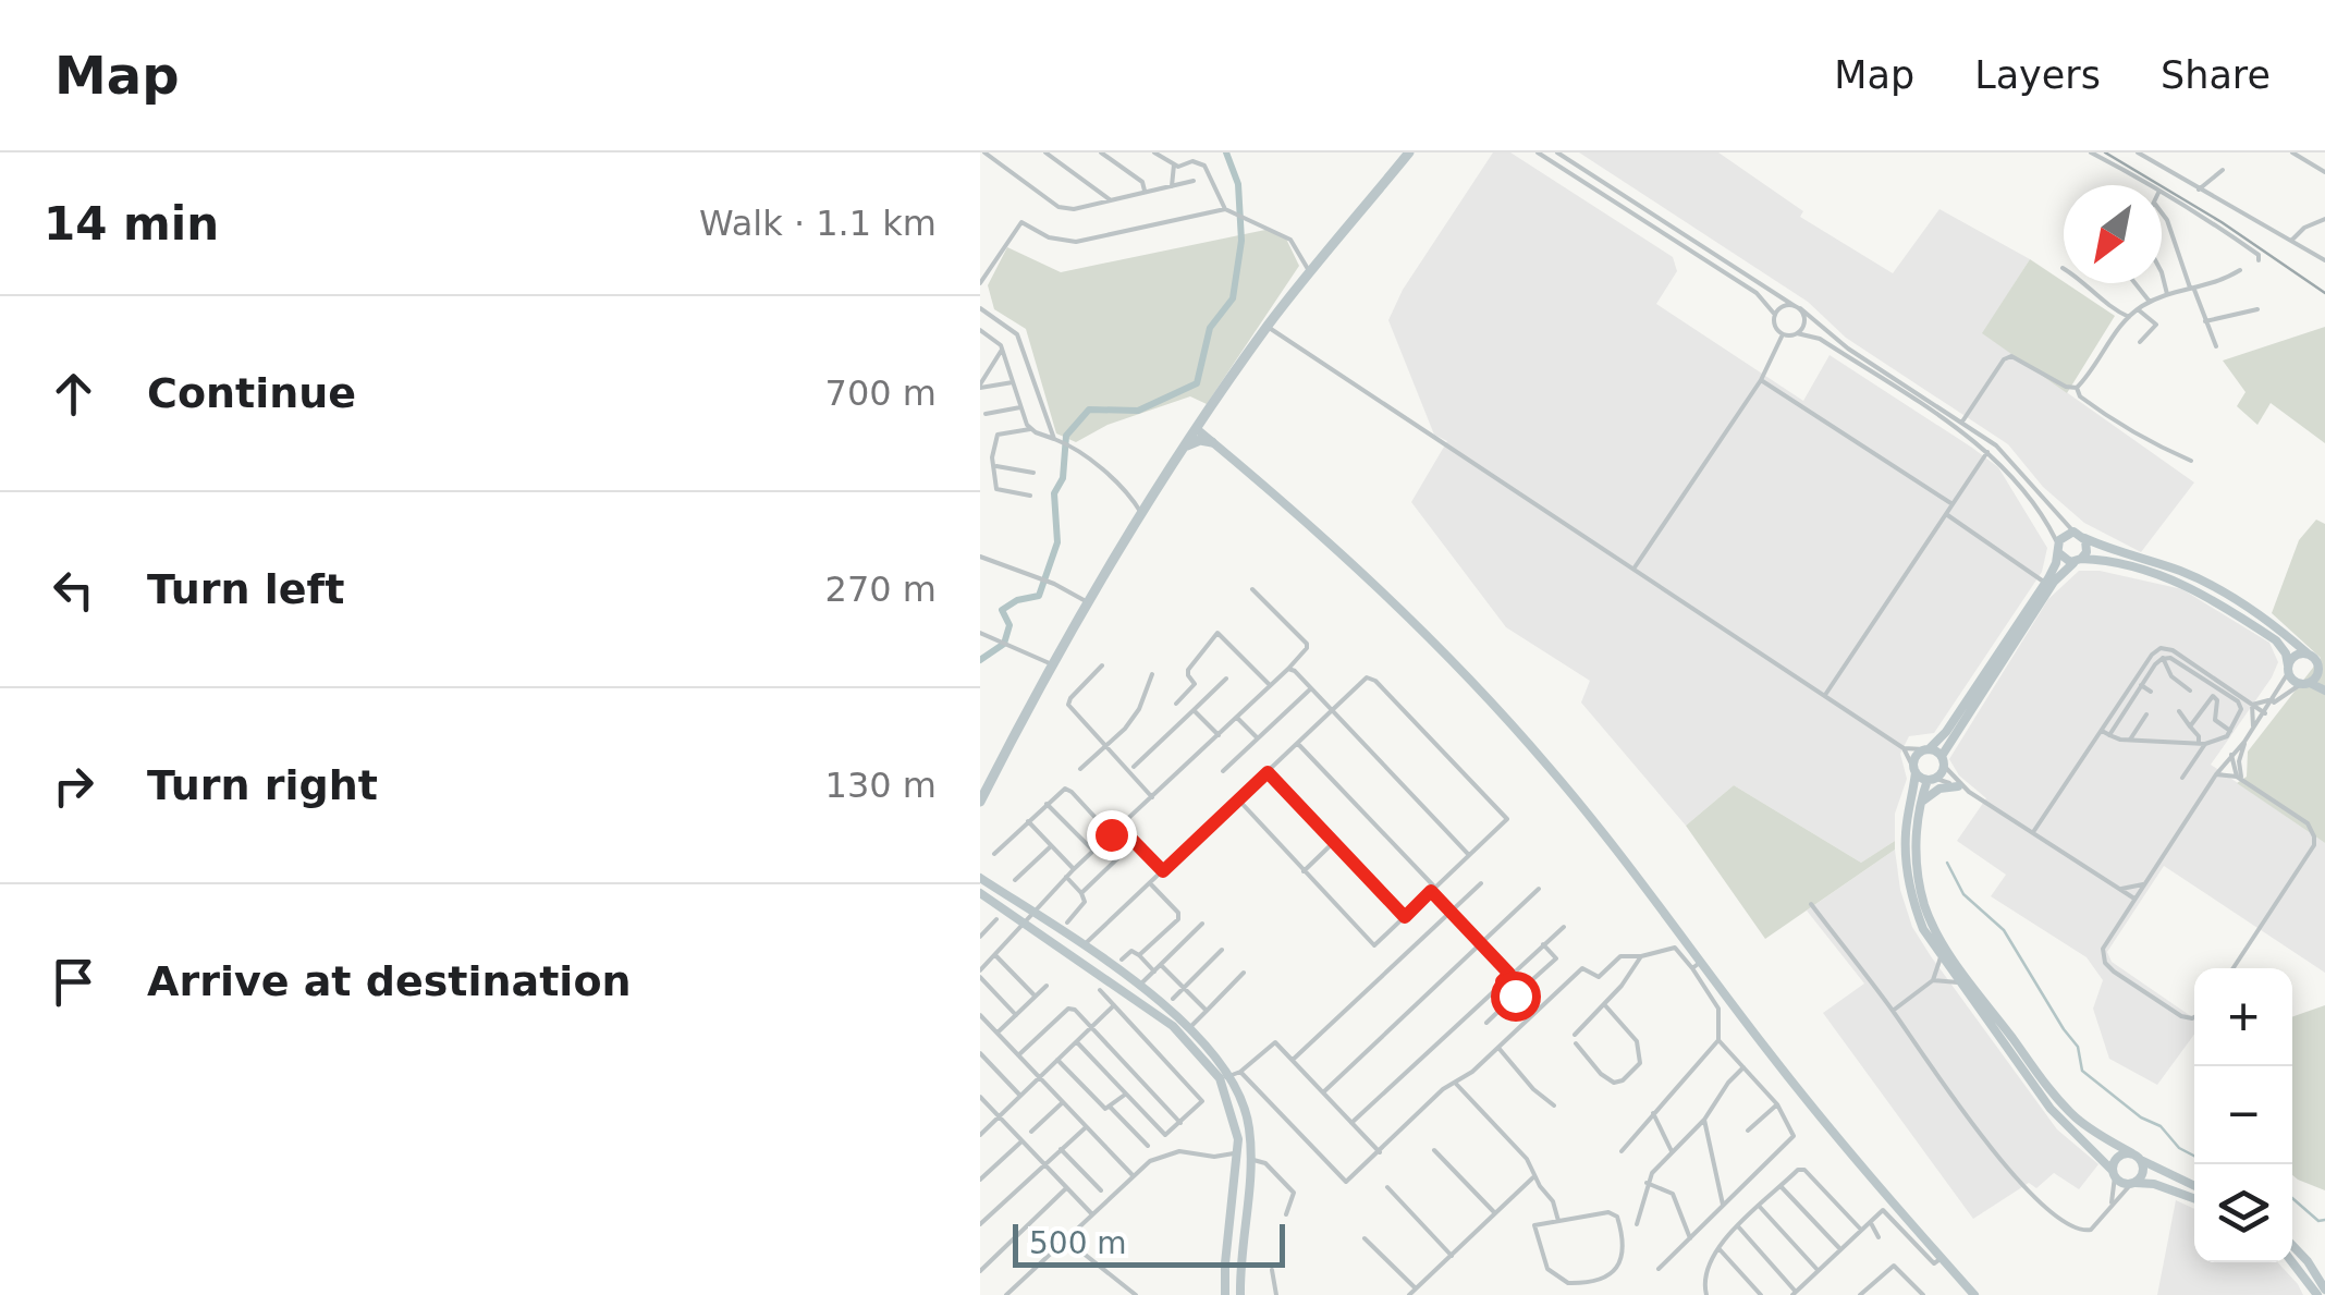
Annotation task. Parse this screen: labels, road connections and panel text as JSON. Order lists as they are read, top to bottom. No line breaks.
{"scale_bar":"500 m","north":"bottom left","page":{"header":"Map","nav":["Map","Layers","Share"],"heading":["14 min","Walk · 1.1 km"],"list":[["Continue","700 m"],["Turn left","270 m"],["Turn right","130 m"],"Arrive at destination"],"map_buttons":["+","−"],"scale":"500 m"}}
